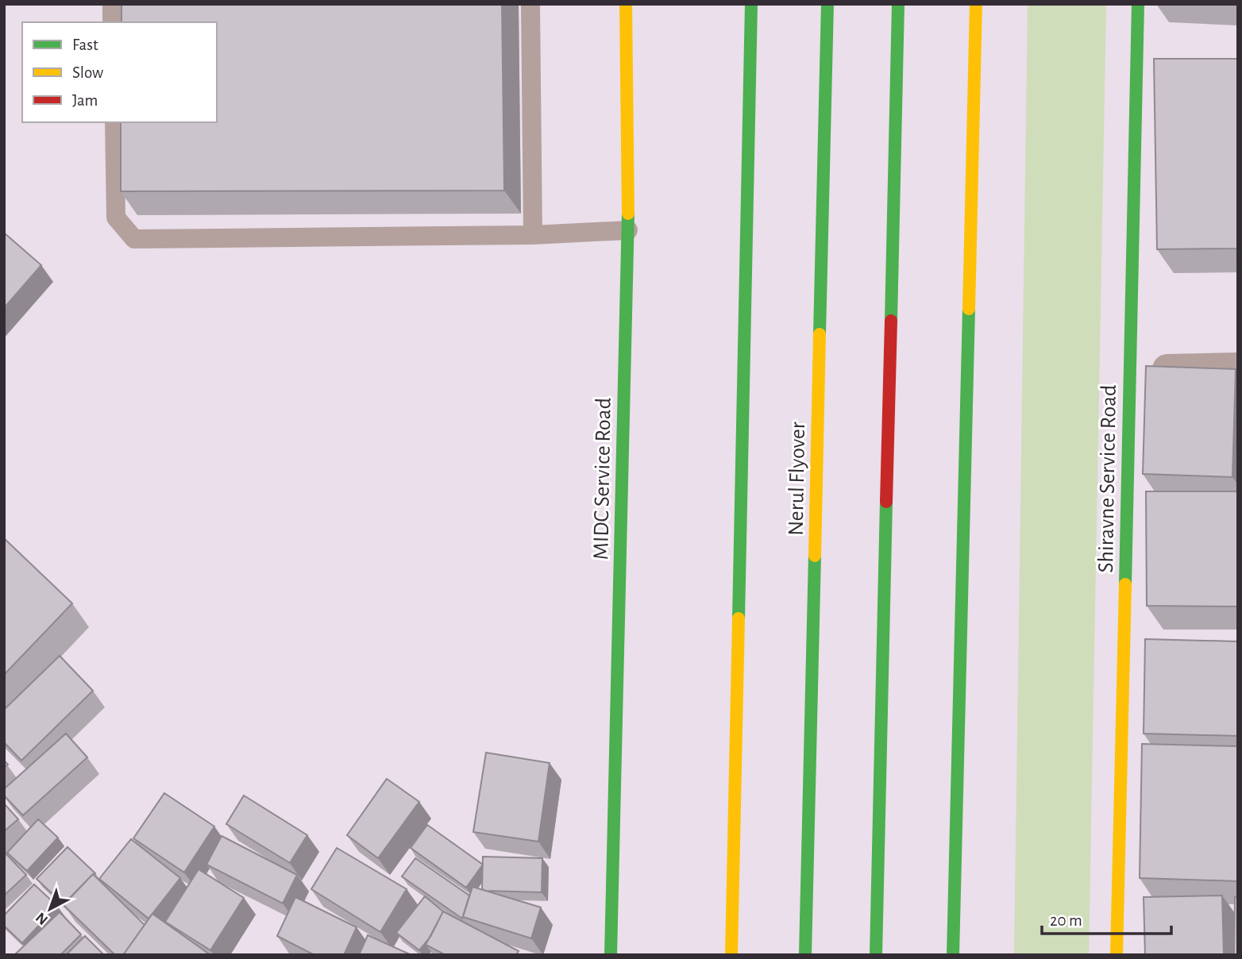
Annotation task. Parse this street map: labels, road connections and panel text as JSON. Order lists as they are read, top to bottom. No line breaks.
{"streets":{"main road":["MIDC Service Road","Nerul Flyover","Shiravne Service Road"]},"legend":["Fast","Slow","Jam"],"scale_bar":"20 m","north":"bottom left"}
